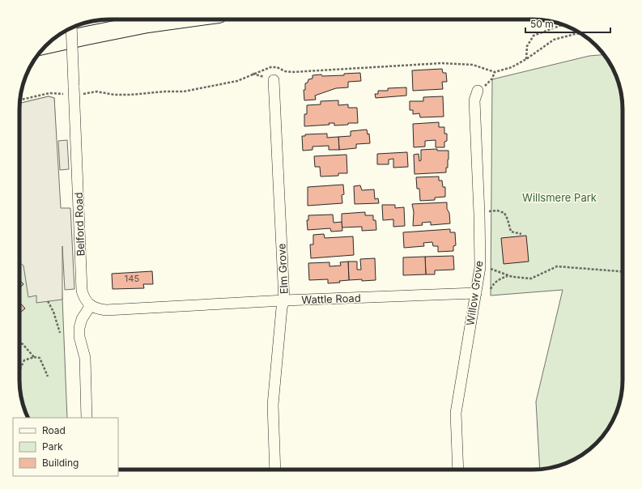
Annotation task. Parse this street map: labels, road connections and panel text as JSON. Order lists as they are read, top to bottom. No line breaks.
{"streets":{"street":["Belford Road","Elm Grove","Willow Grove","Wattle Road"]},"crossings":[["Belford Road","Wattle Road"],["Elm Grove","Wattle Road"],["Willow Grove","Wattle Road"]],"parks":["Willsmere Park"],"house_numbers":["145"],"legend":["Road","Park","Building"],"scale_bar":"50 m"}
